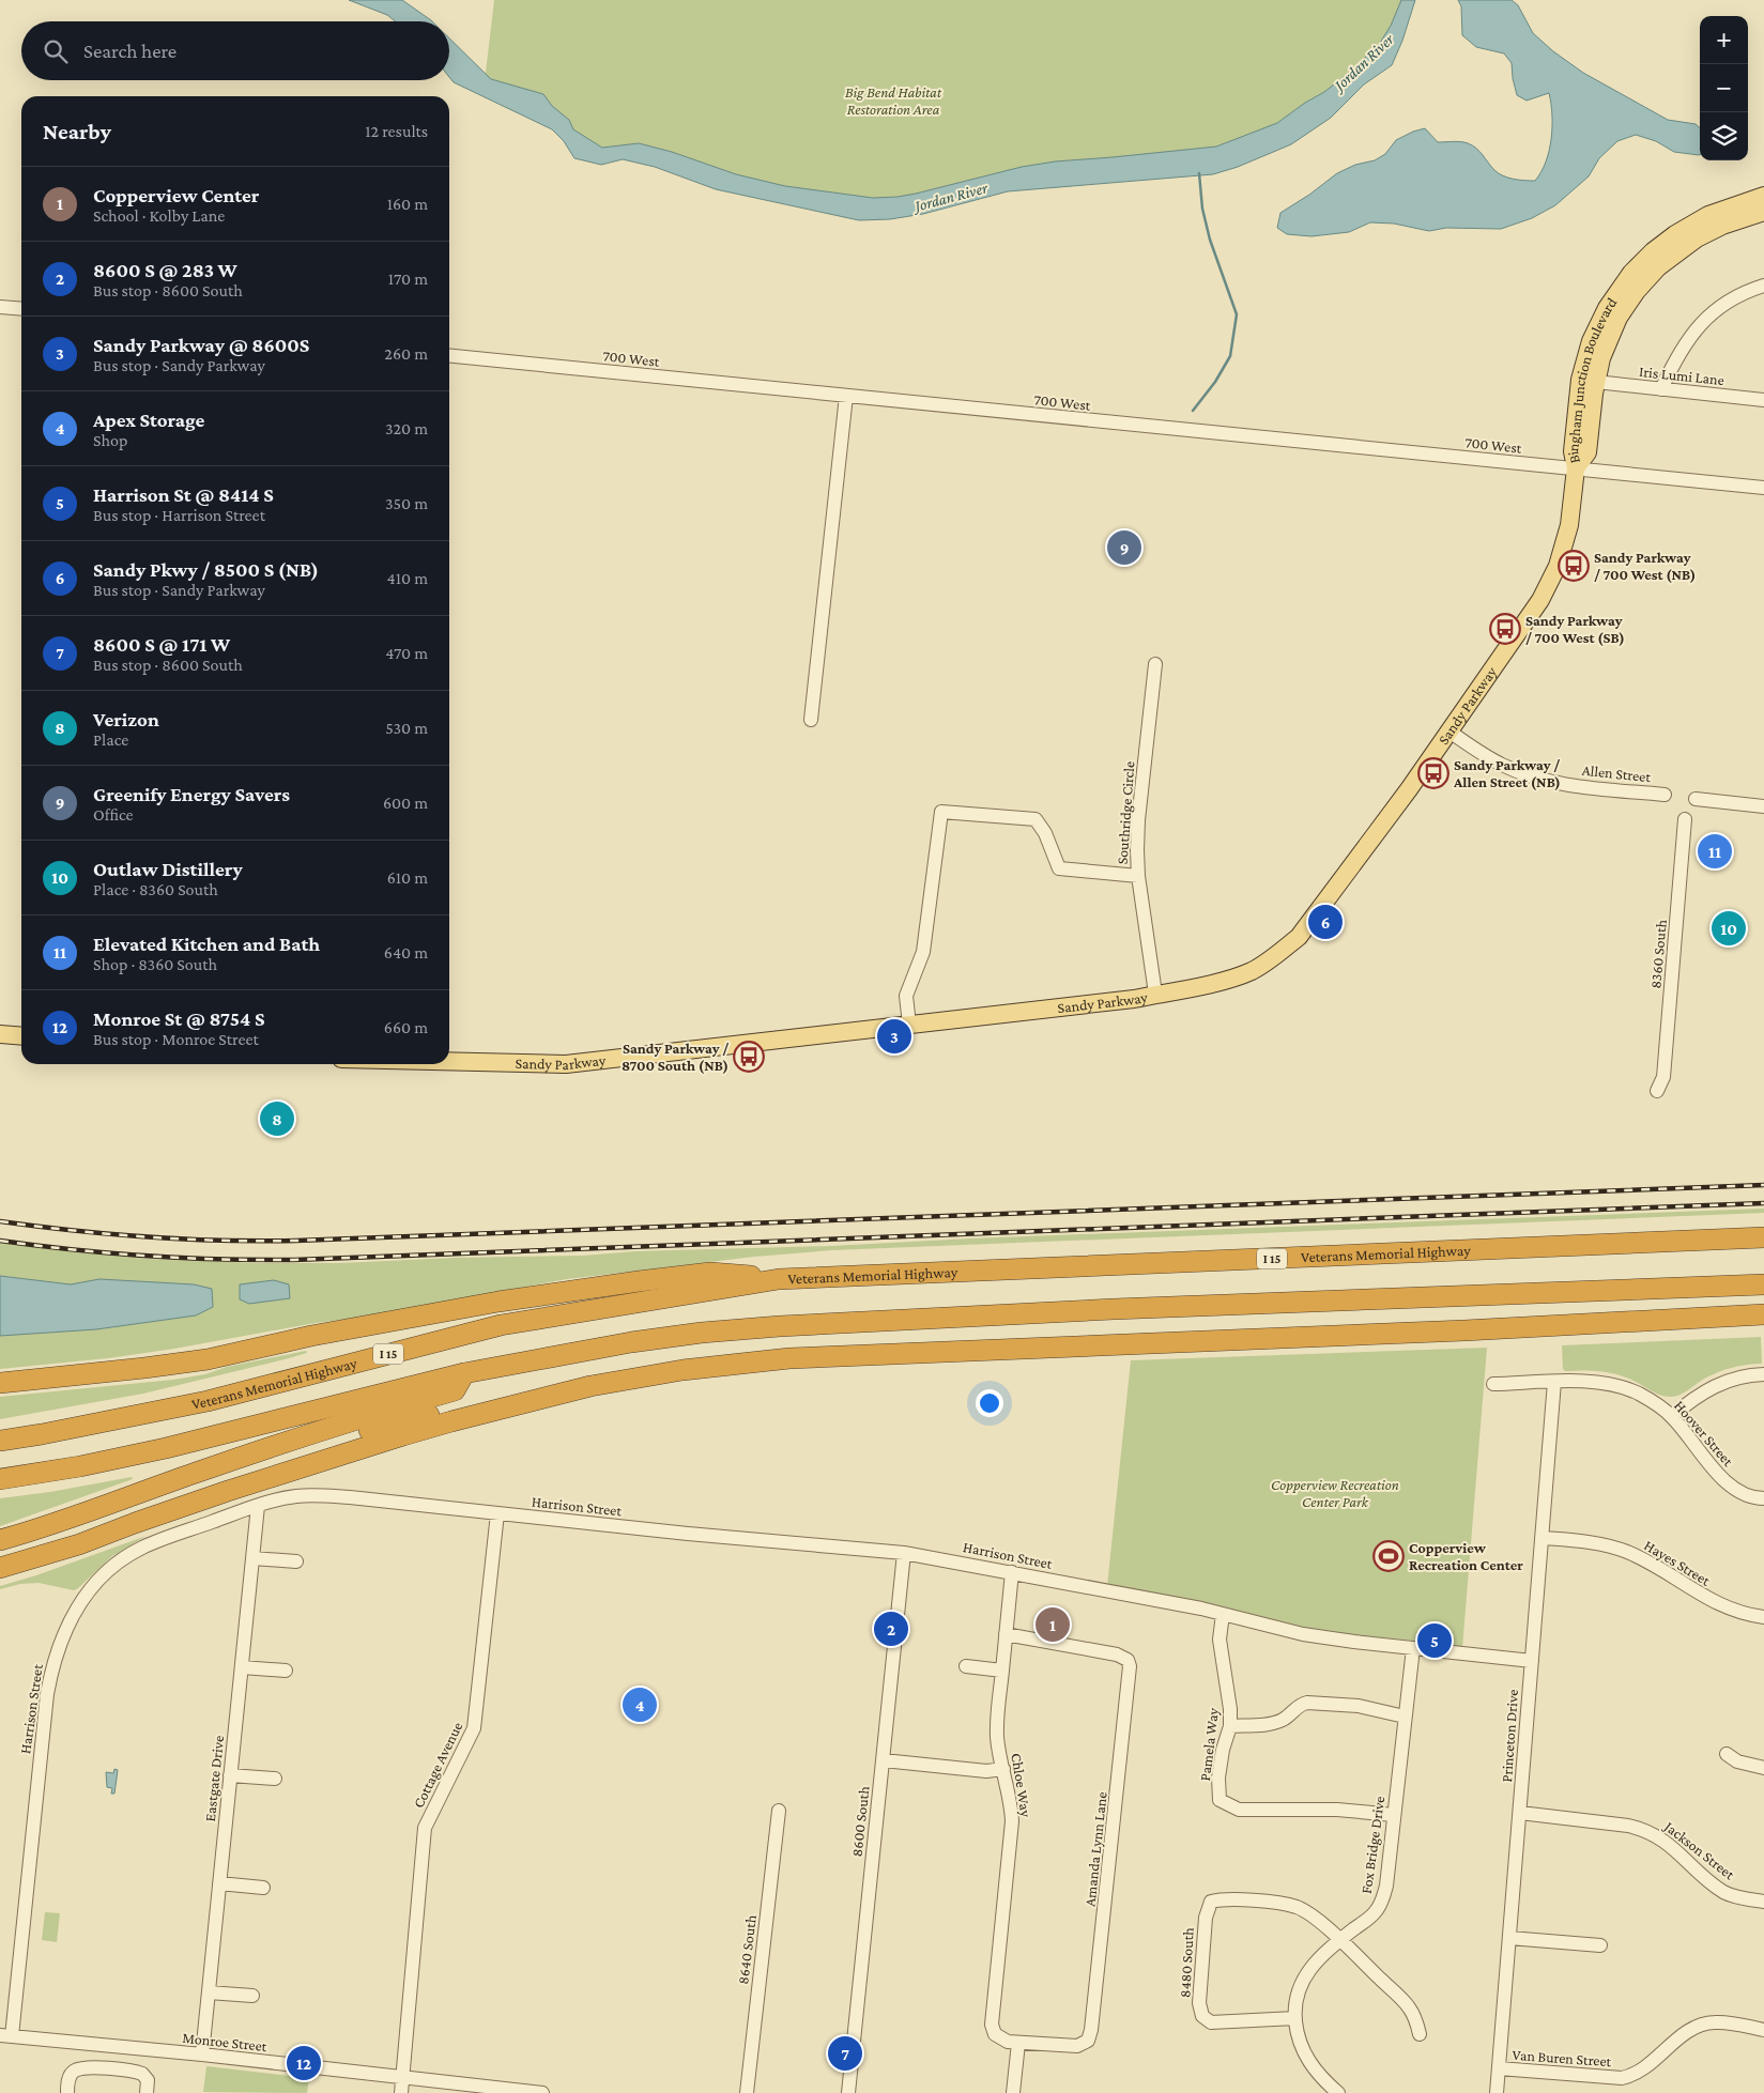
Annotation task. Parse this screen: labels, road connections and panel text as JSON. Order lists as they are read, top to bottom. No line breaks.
{"streets":{"highway":["Veterans Memorial Highway","I 15"],"main road":["Bingham Junction Boulevard","Sandy Parkway"],"street":["700 West","Iris Lumi Lane","Allen Street","Southridge Circle","8360 South","Hoover Street","Harrison Street","Hayes Street","Princeton Drive","Pamela Way","Cottage Avenue","Eastgate Drive","Chloe Way","8600 South","Fox Bridge Drive","Amanda Lynn Lane","Jackson Street","8640 South","8480 South","Monroe Street","Van Buren Street"]},"crossings":[["700 West","Bingham Junction Boulevard"],["700 West","Sandy Parkway"],["Iris Lumi Lane","Bingham Junction Boulevard"],["Bingham Junction Boulevard","Sandy Parkway"],["Sandy Parkway","Allen Street"],["Sandy Parkway","Southridge Circle"],["Hoover Street","Princeton Drive"],["Harrison Street","Princeton Drive"],["Harrison Street","Pamela Way"],["Harrison Street","Cottage Avenue"],["Harrison Street","Eastgate Drive"],["Harrison Street","Chloe Way"],["Harrison Street","8600 South"],["Harrison Street","Fox Bridge Drive"],["Harrison Street","Monroe Street"],["Hayes Street","Princeton Drive"],["Princeton Drive","Jackson Street"],["Princeton Drive","Van Buren Street"],["Pamela Way","Fox Bridge Drive"],["Cottage Avenue","Monroe Street"],["Eastgate Drive","Monroe Street"],["Chloe Way","Amanda Lynn Lane"],["Fox Bridge Drive","8480 South"]],"water":["Jordan River"],"parks":["Big Bend Habitat Restoration Area","Copperview Recreation Center Park"],"places":{"bus stop":["Sandy Parkway / 700 West (NB)","Sandy Parkway / 700 West (SB)","Sandy Parkway / Allen Street (NB)","Sandy Parkway / 8700 South (NB)"],"sports":["Copperview Recreation Center"]},"page":{"map_buttons":["+","−"],"search":"Search here","heading":["Nearby","12 results"],"list":[{"mark":"1","name":"Copperview Center","note":"School · Kolby Lane","value":"160 m"},{"mark":"2","name":"8600 S @ 283 W","note":"Bus stop · 8600 South","value":"170 m"},{"mark":"3","name":"Sandy Parkway @ 8600S","note":"Bus stop · Sandy Parkway","value":"260 m"},{"mark":"4","name":"Apex Storage","note":"Shop","value":"320 m"},{"mark":"5","name":"Harrison St @ 8414 S","note":"Bus stop · Harrison Street","value":"350 m"},{"mark":"6","name":"Sandy Pkwy / 8500 S (NB)","note":"Bus stop · Sandy Parkway","value":"410 m"},{"mark":"7","name":"8600 S @ 171 W","note":"Bus stop · 8600 South","value":"470 m"},{"mark":"8","name":"Verizon","note":"Place","value":"530 m"},{"mark":"9","name":"Greenify Energy Savers","note":"Office","value":"600 m"},{"mark":"10","name":"Outlaw Distillery","note":"Place · 8360 South","value":"610 m"},{"mark":"11","name":"Elevated Kitchen and Bath","note":"Shop · 8360 South","value":"640 m"},{"mark":"12","name":"Monroe St @ 8754 S","note":"Bus stop · Monroe Street","value":"660 m"}],"pins":["9","11","6","10","3","8","1","2","5","4","7","12"]}}
